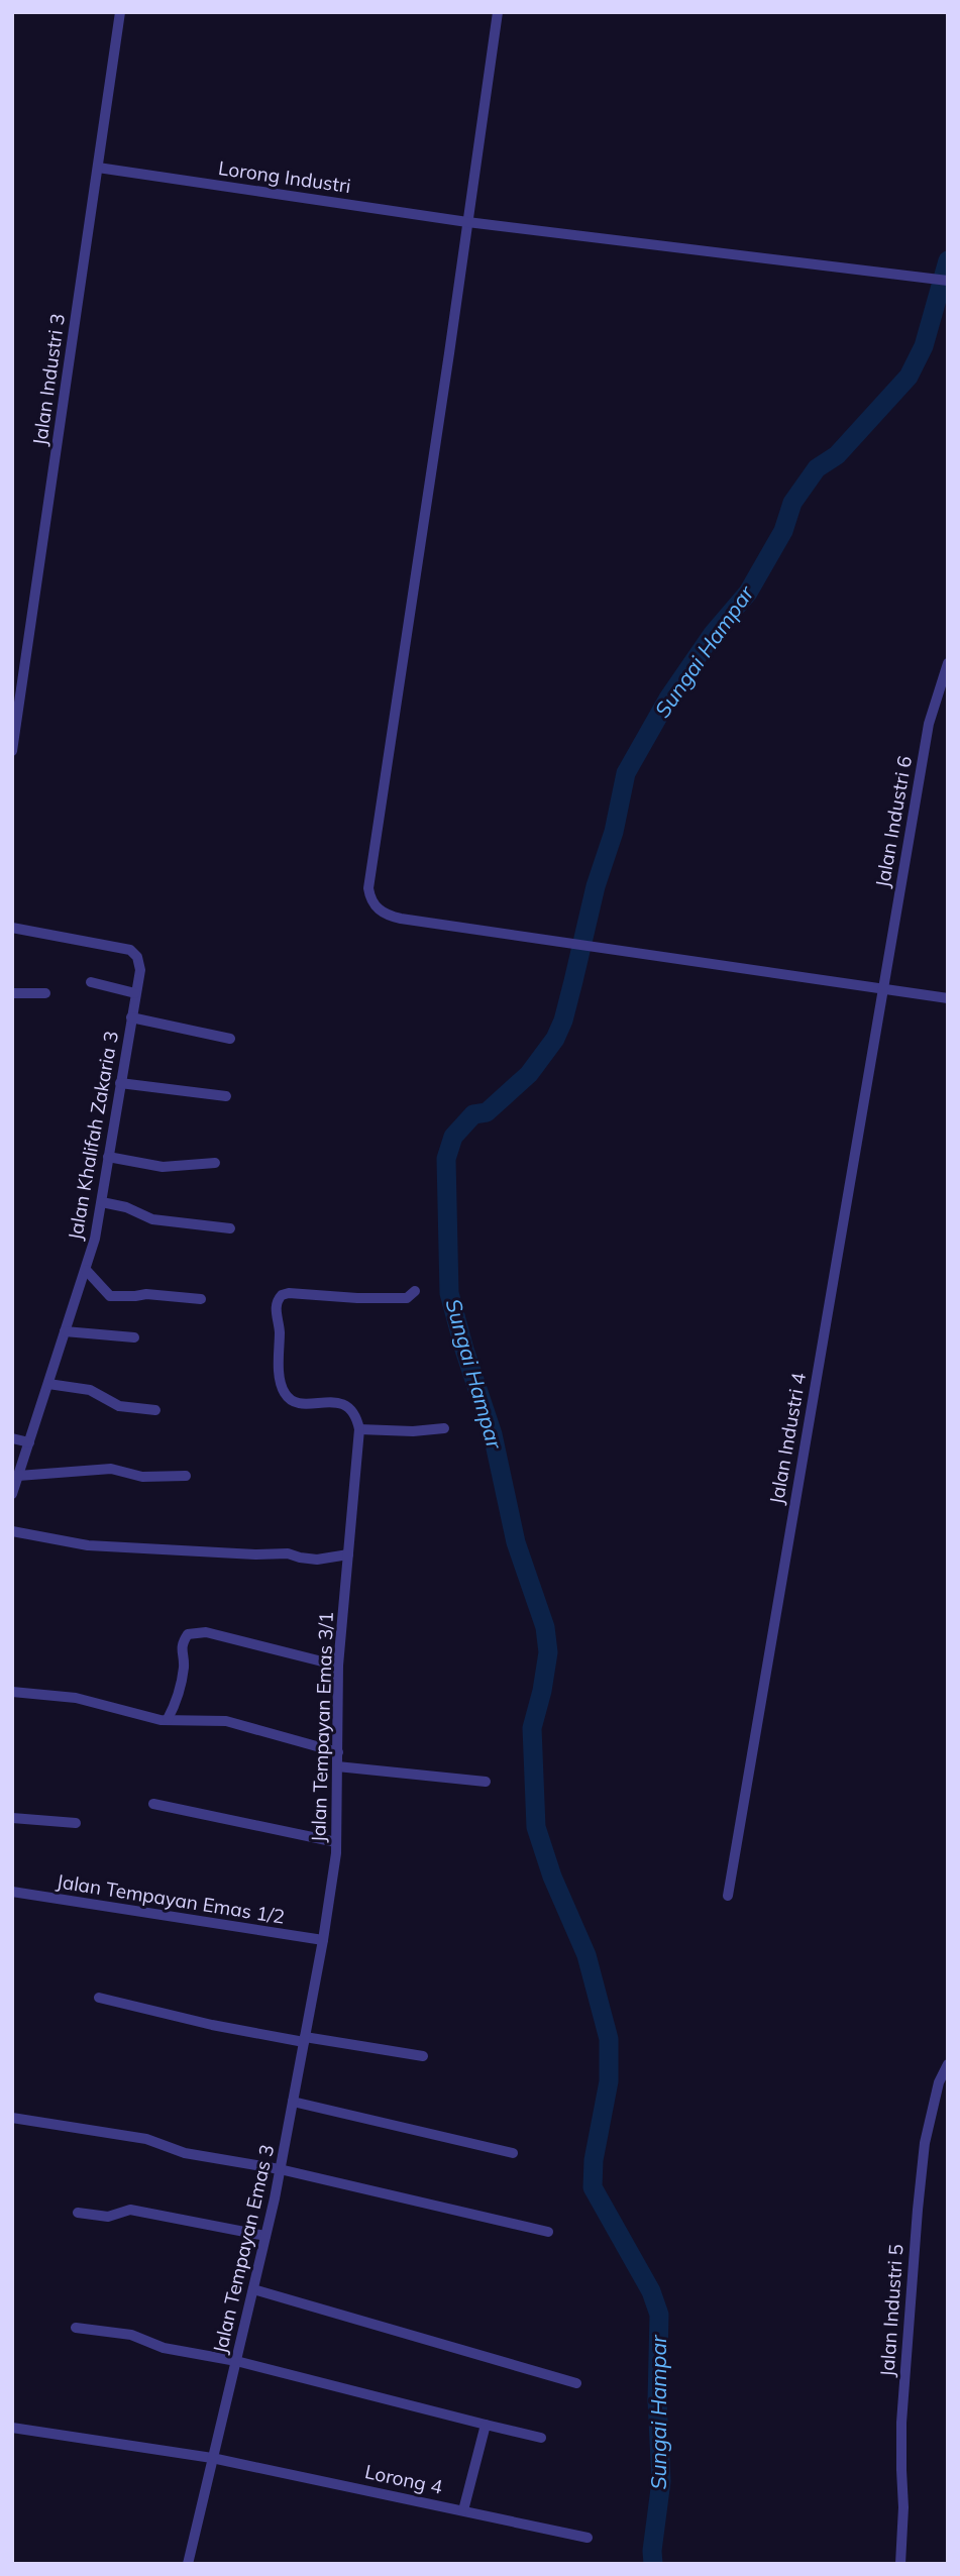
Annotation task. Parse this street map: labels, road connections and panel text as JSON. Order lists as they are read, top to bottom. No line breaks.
{"streets":{"street":["Lorong Industri","Jalan Industri 3","Jalan Industri 6","Jalan Khalifah Zakaria 3","Jalan Industri 4","Jalan Tempayan Emas 3/1","Jalan Tempayan Emas 1/2","Jalan Tempayan Emas 3","Jalan Industri 5","Lorong 4"]},"crossings":[["Lorong Industri","Jalan Industri 3"],["Jalan Industri 6","Jalan Industri 4"],["Jalan Tempayan Emas 3/1","Jalan Tempayan Emas 1/2"],["Jalan Tempayan Emas 3/1","Jalan Tempayan Emas 3"],["Jalan Tempayan Emas 1/2","Jalan Tempayan Emas 3"],["Jalan Tempayan Emas 3","Lorong 4"]],"water":["Sungai Hampar"]}
